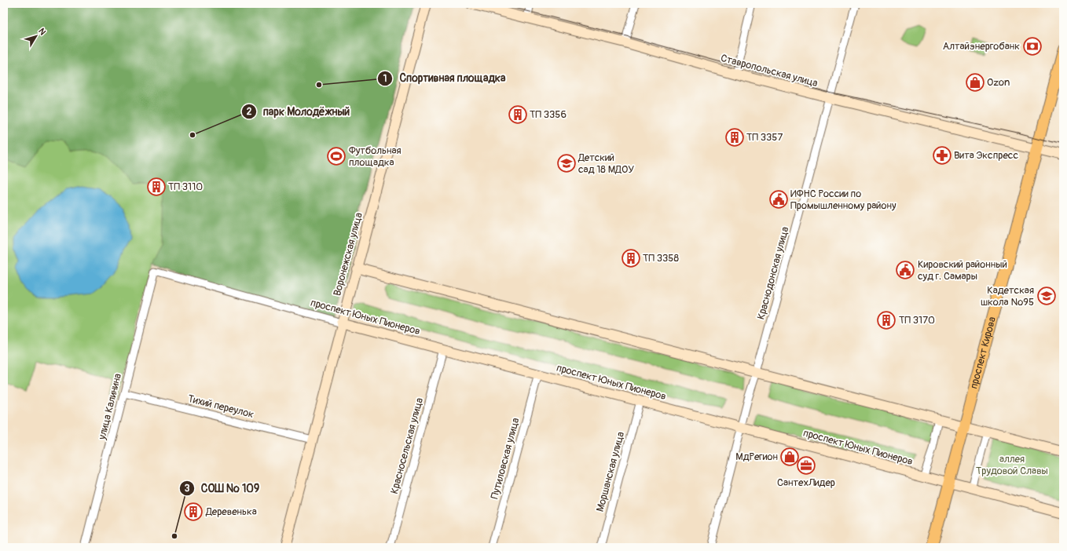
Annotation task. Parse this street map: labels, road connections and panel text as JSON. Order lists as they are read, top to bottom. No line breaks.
{"streets":{"main road":["проспект Кирова"],"street":["Ставропольская улица","Воронежская улица","Краснодонская улица","проспект Юных Пионеров","улица Калинина","Тихий переулок","Красносельская улица","Путиловская улица","Моршанская улица"]},"crossings":[["Ставропольская улица","Краснодонская улица"],["Ставропольская улица","проспект Кирова"],["Воронежская улица","проспект Юных Пионеров"],["Воронежская улица","Тихий переулок"],["Краснодонская улица","проспект Юных Пионеров"],["проспект Юных Пионеров","проспект Кирова"],["проспект Юных Пионеров","улица Калинина"],["проспект Юных Пионеров","Красносельская улица"],["проспект Юных Пионеров","Путиловская улица"],["проспект Юных Пионеров","Моршанская улица"],["улица Калинина","Тихий переулок"]],"parks":["аллея Трудовой Славы"],"places":{"bank":["Алтайэнергобанк"],"shop":["Ozon","МдРегион"],"other":["Спортивная площадка","парк Молодёжный","СОШ № 109"],"building":["ТП 3356","ТП 3357","ТП 3110","ТП 3358","ТП 3170","Деревенька"],"pharmacy":["Вита Экспресс"],"sports":["Футбольная площадка"],"school or university":["Детский сад 18 МДОУ","Кадетская школа №95"],"public building":["ИФНС России по Промышленному району","Кировский районный суд г. Самары"],"office":["СантехЛидер"]},"north":"top right"}
